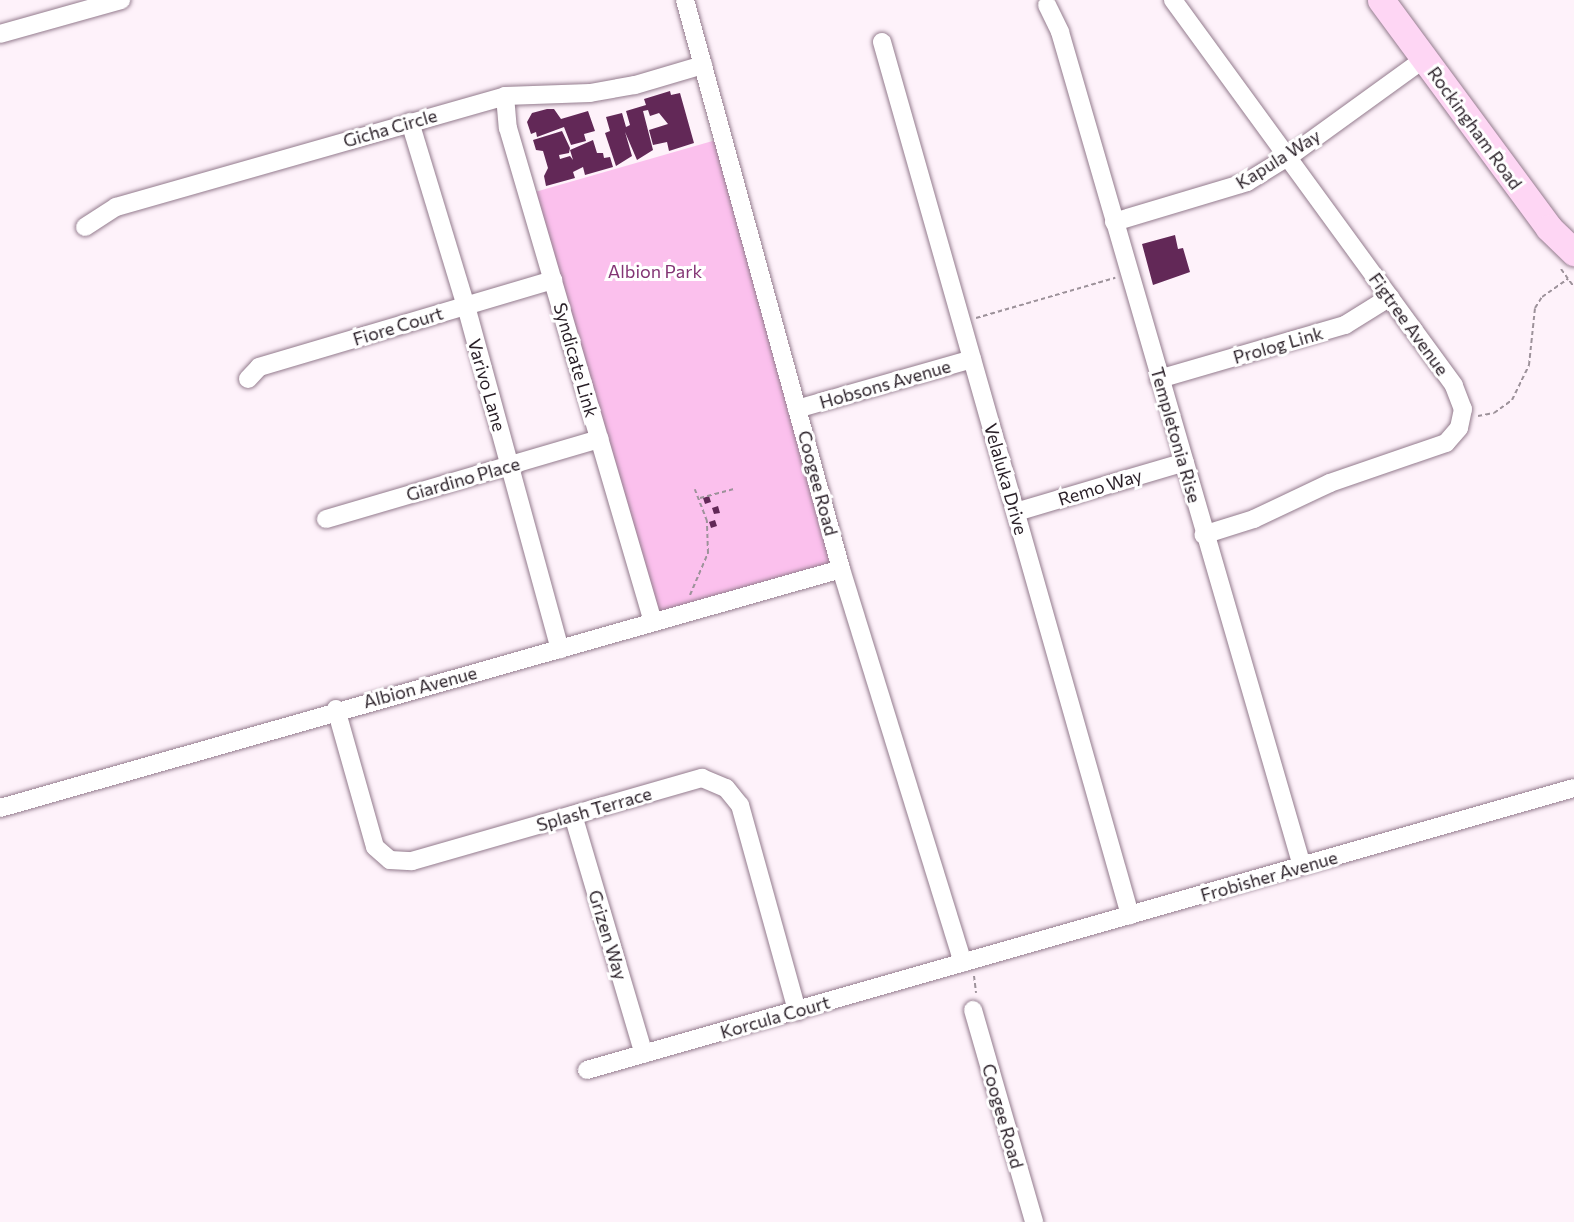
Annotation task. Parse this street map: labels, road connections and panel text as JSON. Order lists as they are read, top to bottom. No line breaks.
{"streets":{"main road":["Rockingham Road"],"street":["Gicha Circle","Kapula Way","Figtree Avenue","Fiore Court","Prolog Link","Syndicate Link","Hobsons Avenue","Varivo Lane","Templetonia Rise","Giardino Place","Velaluka Drive","Coogee Road","Remo Way","Albion Avenue","Splash Terrace","Frobisher Avenue","Grizen Way","Korcula Court"]},"crossings":[["Gicha Circle","Syndicate Link"],["Gicha Circle","Varivo Lane"],["Gicha Circle","Coogee Road"],["Rockingham Road","Kapula Way"],["Kapula Way","Figtree Avenue"],["Kapula Way","Templetonia Rise"],["Figtree Avenue","Prolog Link"],["Fiore Court","Syndicate Link"],["Fiore Court","Varivo Lane"],["Prolog Link","Templetonia Rise"],["Syndicate Link","Giardino Place"],["Syndicate Link","Albion Avenue"],["Hobsons Avenue","Velaluka Drive"],["Hobsons Avenue","Coogee Road"],["Varivo Lane","Giardino Place"],["Varivo Lane","Albion Avenue"],["Templetonia Rise","Remo Way"],["Templetonia Rise","Frobisher Avenue"],["Velaluka Drive","Remo Way"],["Velaluka Drive","Frobisher Avenue"],["Coogee Road","Albion Avenue"],["Coogee Road","Frobisher Avenue"],["Coogee Road","Korcula Court"],["Albion Avenue","Splash Terrace"],["Splash Terrace","Grizen Way"],["Splash Terrace","Korcula Court"],["Frobisher Avenue","Korcula Court"],["Grizen Way","Korcula Court"]],"parks":["Albion Park"]}
